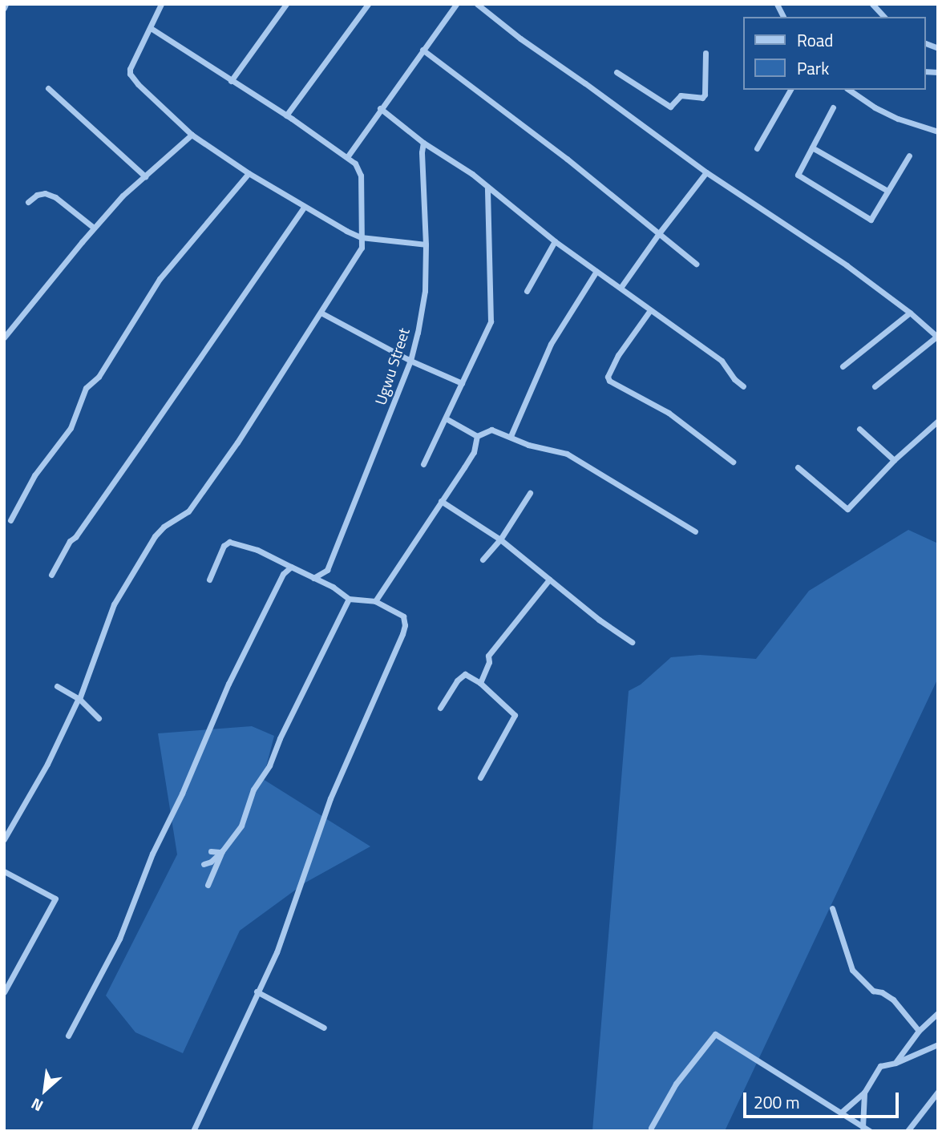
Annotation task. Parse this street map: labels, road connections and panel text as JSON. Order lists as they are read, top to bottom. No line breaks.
{"streets":{"street":["Ugwu Street"]},"legend":["Road","Park"],"scale_bar":"200 m","north":"bottom left"}
